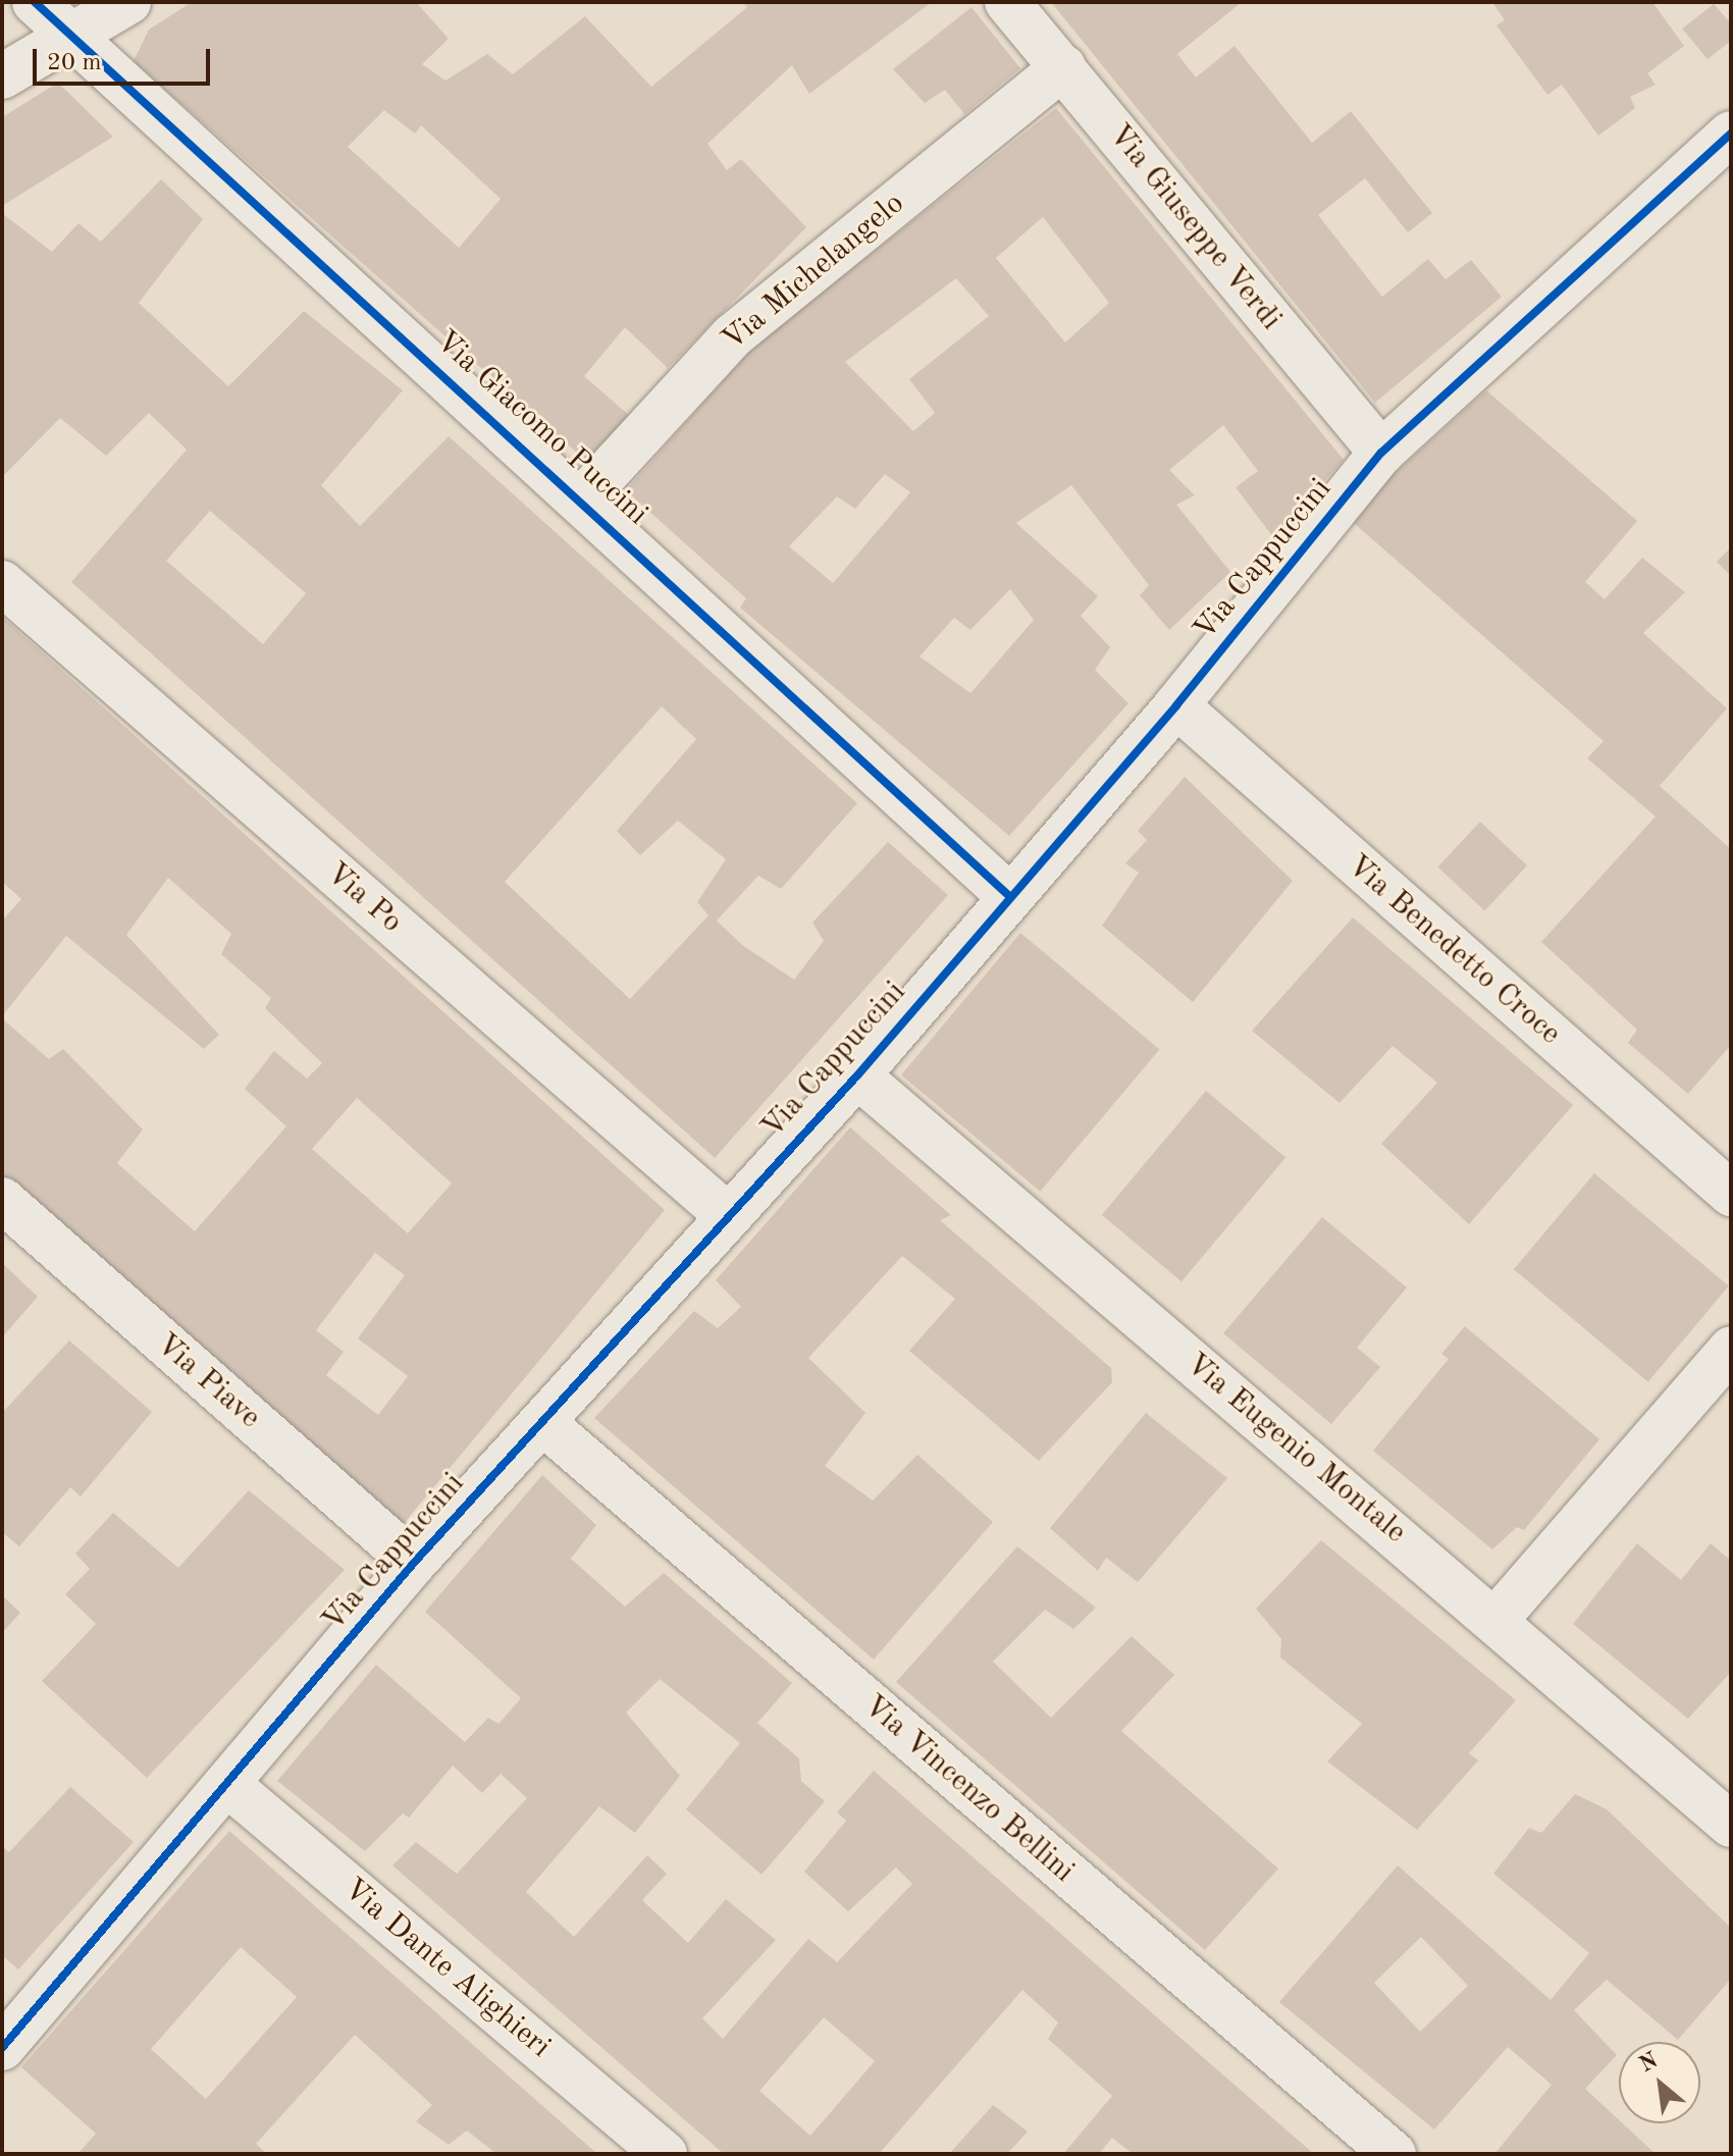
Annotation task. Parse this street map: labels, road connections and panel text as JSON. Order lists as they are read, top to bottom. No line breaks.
{"streets":{"street":["Via Giuseppe Verdi","Via Michelangelo","Via Giacomo Puccini","Via Cappuccini","Via Po","Via Benedetto Croce","Via Piave","Via Eugenio Montale","Via Vincenzo Bellini","Via Dante Alighieri"]},"crossings":[["Via Giuseppe Verdi","Via Michelangelo"],["Via Giuseppe Verdi","Via Cappuccini"],["Via Michelangelo","Via Giacomo Puccini"],["Via Giacomo Puccini","Via Cappuccini"],["Via Cappuccini","Via Po"],["Via Cappuccini","Via Benedetto Croce"],["Via Cappuccini","Via Piave"],["Via Cappuccini","Via Eugenio Montale"],["Via Cappuccini","Via Vincenzo Bellini"],["Via Cappuccini","Via Dante Alighieri"]],"scale_bar":"20 m","north":"top left"}
